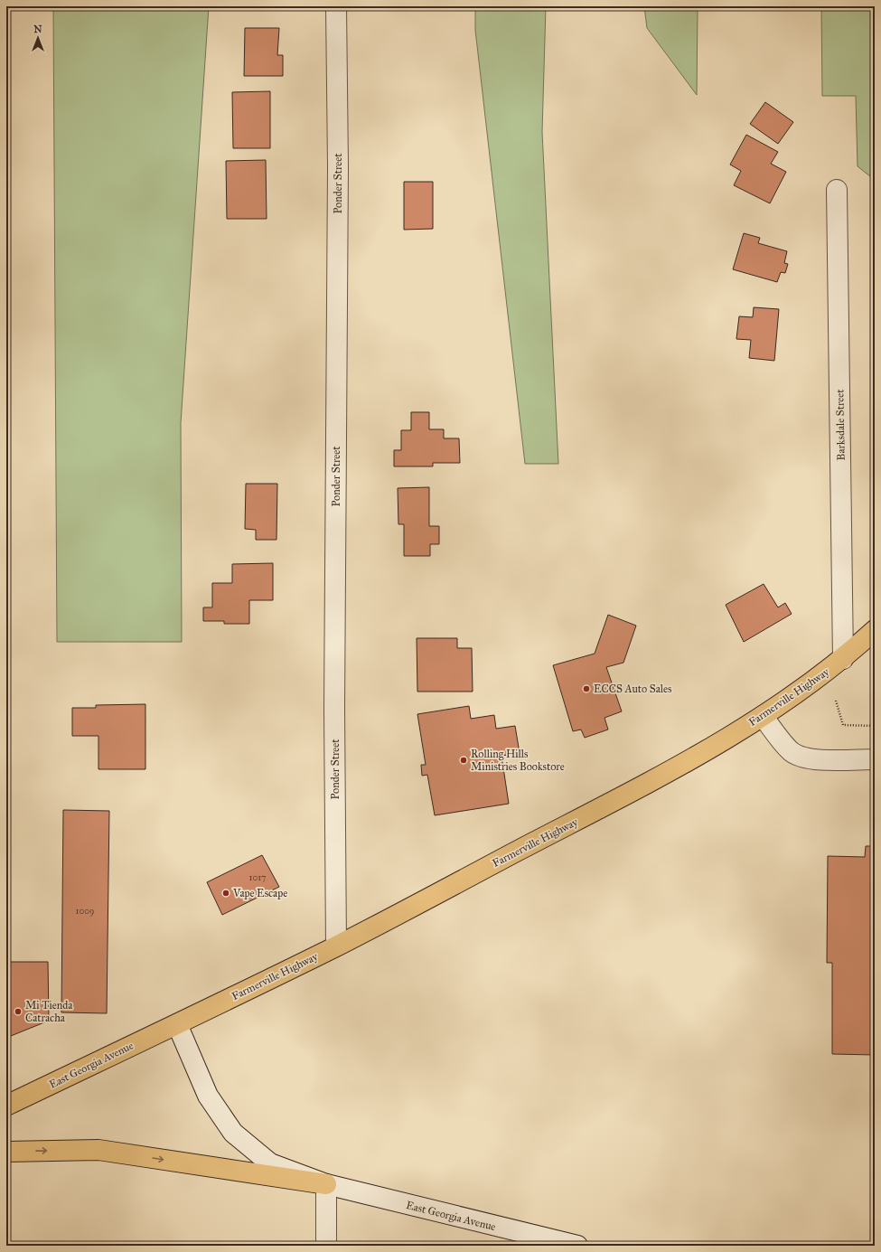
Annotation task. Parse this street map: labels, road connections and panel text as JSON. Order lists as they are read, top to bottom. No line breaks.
{"streets":{"main road":["Farmerville Highway","East Georgia Avenue"],"street":["Ponder Street","Barksdale Street"]},"crossings":[["Ponder Street","Farmerville Highway"],["Barksdale Street","Farmerville Highway"],["Farmerville Highway","East Georgia Avenue"]],"places":["ECCS Auto Sales","Rolling Hills Ministries Bookstore","Vape Escape","Mi Tienda Catracha"],"house_numbers":["1017","1009"],"north":"top"}
